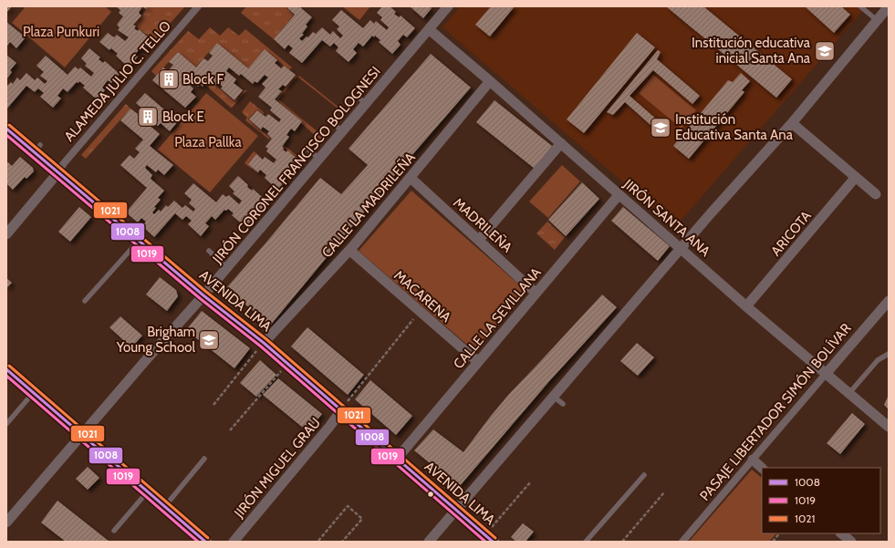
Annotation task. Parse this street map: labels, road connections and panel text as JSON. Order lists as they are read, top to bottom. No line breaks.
{"streets":{"street":["ALAMEDA JULIO C. TELLO","JIRÓN CORONEL FRANCISCO BOLOGNESI","CALLE LA MADRILEÑA","JIRÓN SANTA ANA","MADRILEÑA","ARICOTA","MACARENA","AVENIDA LIMA","CALLE LA SEVILLANA","PASAJE LIBERTADOR SIMÓN BOLÍVAR","JIRÓN MIGUEL GRAU"]},"crossings":[["ALAMEDA JULIO C. TELLO","AVENIDA LIMA"],["JIRÓN CORONEL FRANCISCO BOLOGNESI","JIRÓN SANTA ANA"],["JIRÓN CORONEL FRANCISCO BOLOGNESI","AVENIDA LIMA"],["CALLE LA MADRILEÑA","JIRÓN SANTA ANA"],["CALLE LA MADRILEÑA","MADRILEÑA"],["CALLE LA MADRILEÑA","MACARENA"],["CALLE LA MADRILEÑA","AVENIDA LIMA"],["JIRÓN SANTA ANA","ARICOTA"],["JIRÓN SANTA ANA","CALLE LA SEVILLANA"],["JIRÓN SANTA ANA","PASAJE LIBERTADOR SIMÓN BOLÍVAR"],["MADRILEÑA","CALLE LA SEVILLANA"],["MACARENA","CALLE LA SEVILLANA"],["AVENIDA LIMA","CALLE LA SEVILLANA"],["AVENIDA LIMA","JIRÓN MIGUEL GRAU"]],"parks":["Plaza Punkuri","Plaza Pallka"],"places":{"school or university":["Institución educativa inicial Santa Ana","Institución Educativa Santa Ana","Brigham Young School"],"building":["Block F","Block E"]},"lines":["transit line 1021","transit line 1008","transit line 1019"],"legend":["1008","1019","1021"]}
